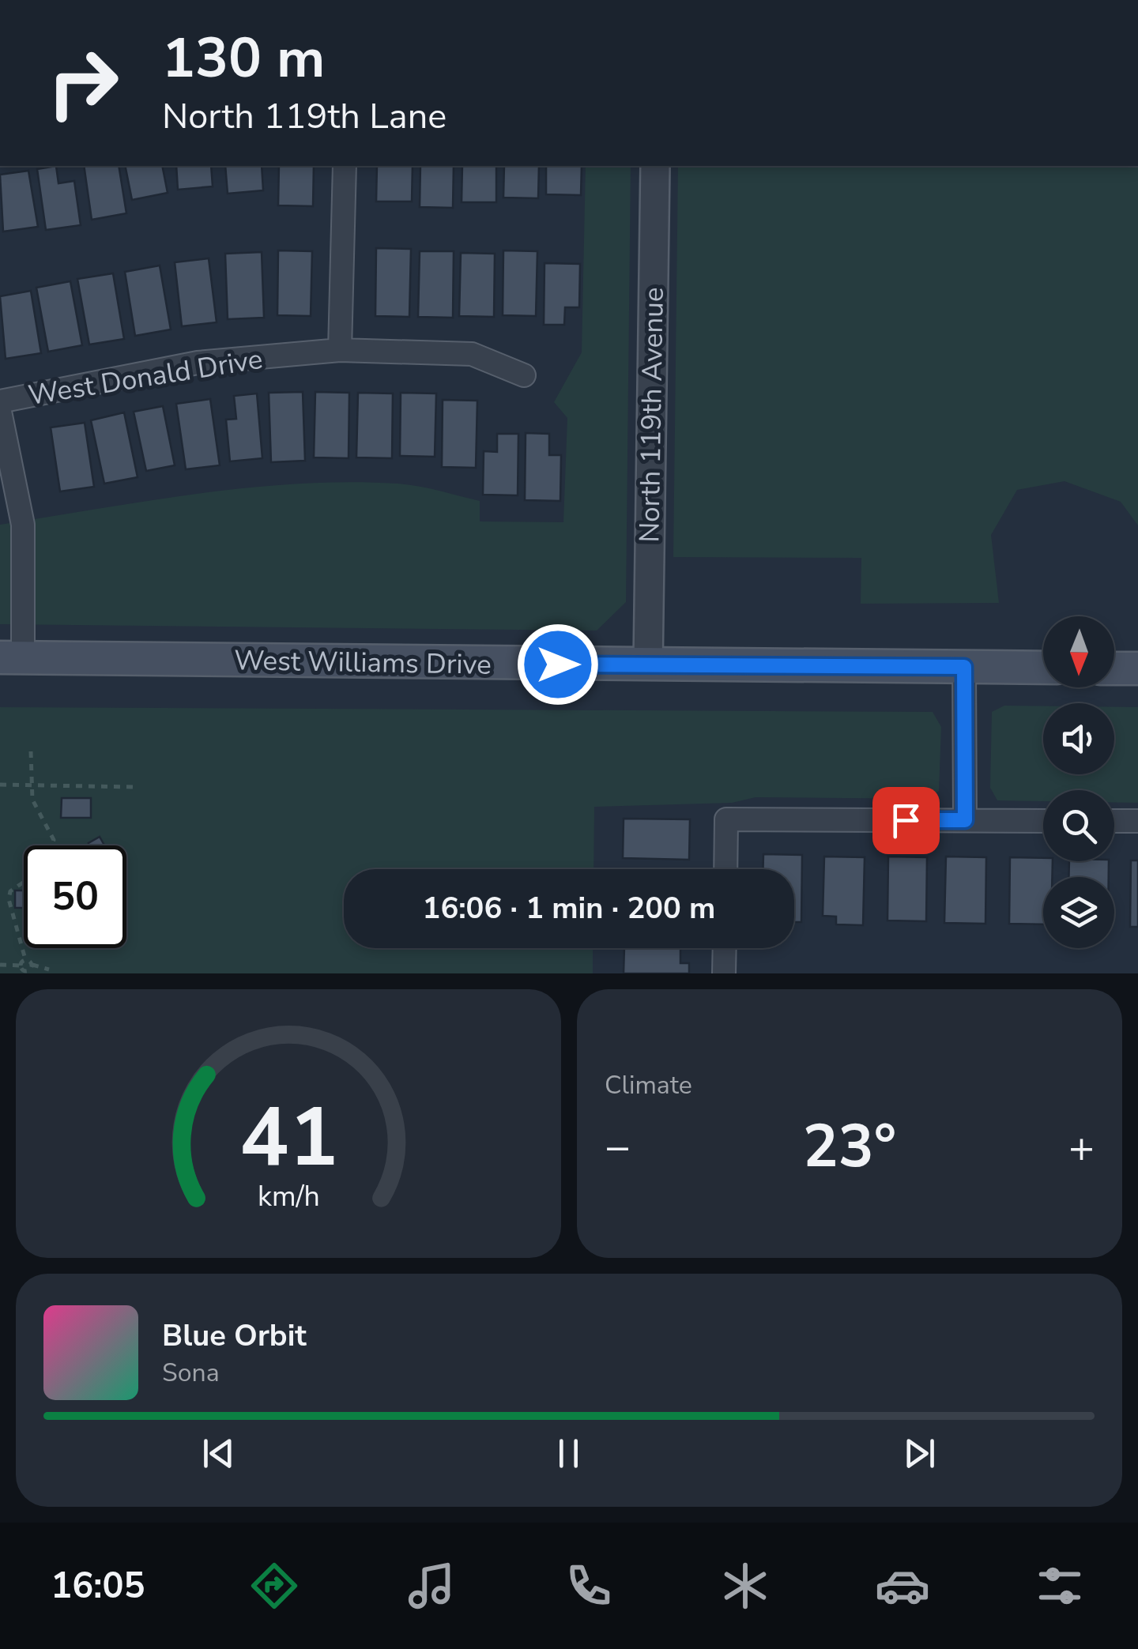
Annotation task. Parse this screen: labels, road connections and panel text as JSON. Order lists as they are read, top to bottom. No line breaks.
{"streets":{"main road":["West Williams Drive"],"street":["West Donald Drive","North 119th Avenue"]},"crossings":[["North 119th Avenue","West Williams Drive"]],"north":"bottom","page":{"turn":["130 m","North 119th Lane"],"limit":"50","trip":"16:06 · 1 min · 200 m","tile":"Climate","heat":["−","23°","+"],"song":["Blue Orbit","Sona"],"tabs":"16:05","gauge":["41","km/h"]}}
